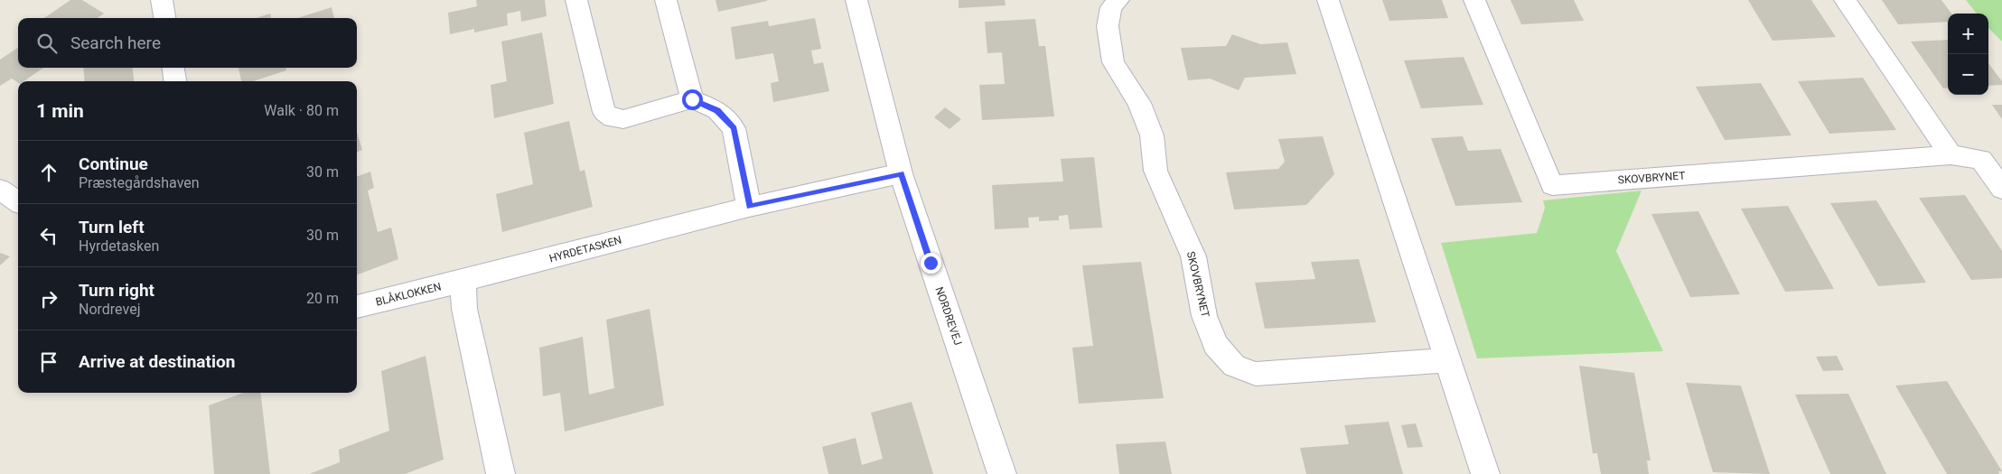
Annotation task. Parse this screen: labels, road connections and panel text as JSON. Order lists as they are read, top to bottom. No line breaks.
{"streets":{"street":["SKOVBRYNET","HYRDETASKEN","BLÅKLOKKEN","NORDREVEJ"]},"crossings":[["HYRDETASKEN","BLÅKLOKKEN"],["HYRDETASKEN","NORDREVEJ"]],"page":{"map_buttons":["+","−"],"search":"Search here","heading":["1 min","Walk · 80 m"],"list":[["Continue","Præstegårdshaven","30 m"],["Turn left","Hyrdetasken","30 m"],["Turn right","Nordrevej","20 m"],"Arrive at destination"]}}
